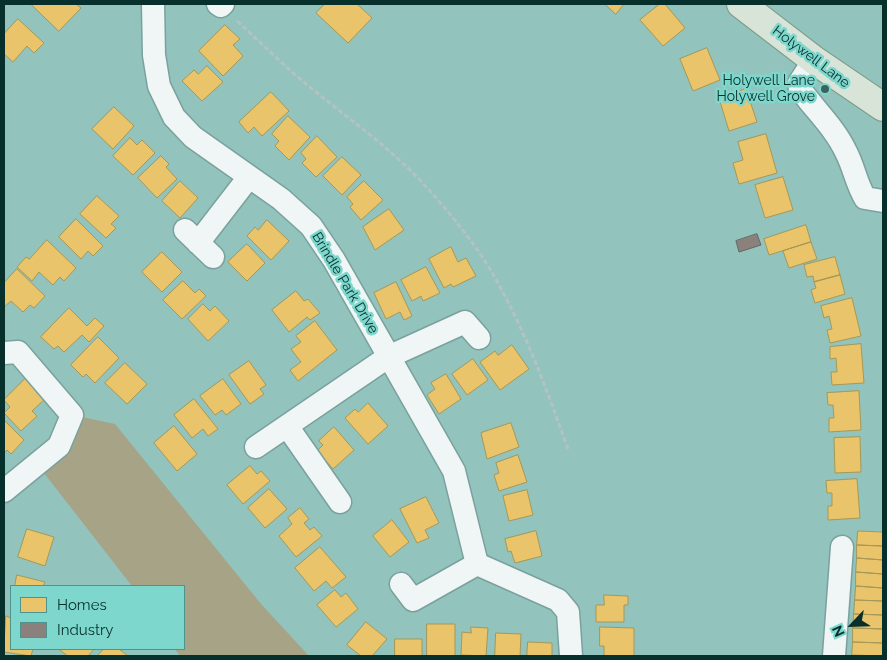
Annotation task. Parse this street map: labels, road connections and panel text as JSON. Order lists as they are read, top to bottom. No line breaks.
{"streets":{"main road":["Holywell Lane"],"street":["Brindle Park Drive"]},"places":["Holywell Lane Holywell Grove"],"legend":["Homes","Industry"],"north":"bottom left"}
